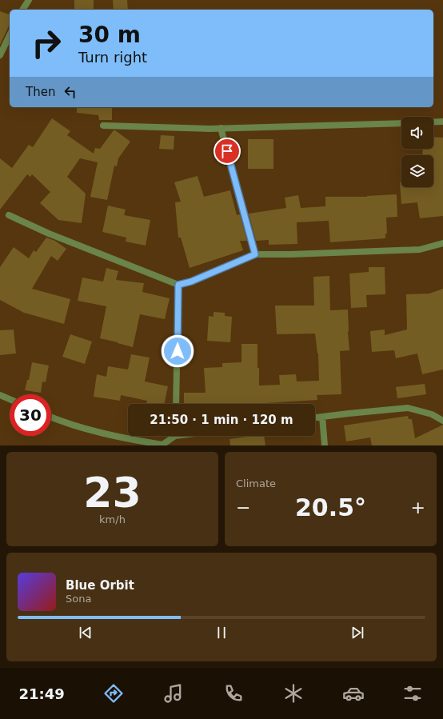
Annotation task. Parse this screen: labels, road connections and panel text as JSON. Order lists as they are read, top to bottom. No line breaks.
{"page":{"turn":["30 m","Turn right"],"then":"Then","limit":"30","trip":"21:50 · 1 min · 120 m","tile":[["23","km/h"],"Climate"],"heat":["−","20.5°","+"],"song":["Blue Orbit","Sona"],"tabs":"21:49"}}
